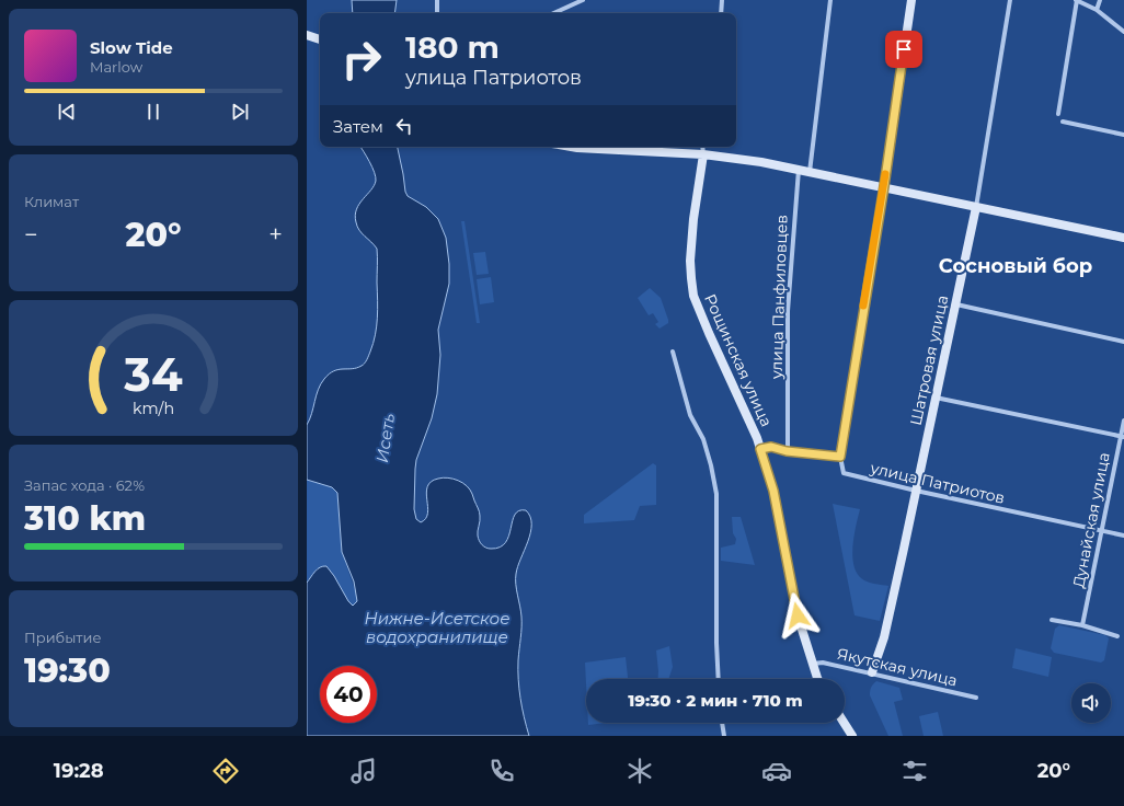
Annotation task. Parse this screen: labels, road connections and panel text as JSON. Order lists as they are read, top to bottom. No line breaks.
{"streets":{"street":["улица Панфиловцев","Рощинская улица","Шатровая улица","улица Патриотов","Дунайская улица","Якутская улица"]},"crossings":[["Рощинская улица","Якутская улица"],["Шатровая улица","улица Патриотов"],["Шатровая улица","Якутская улица"],["улица Патриотов","Дунайская улица"]],"districts":["Сосновый бор"],"water":["Исеть","Нижне-Исетское водохранилище"],"page":{"turn":["180 m","улица Патриотов"],"song":["Slow Tide","Marlow"],"then":"Затем","tile":["Климат",["Запас хода · 62%","310 km"],["Прибытие","19:30"]],"heat":["−","20°","+"],"limit":"40","trip":"19:30 · 2 мин · 710 m","tabs":["19:28","20°"],"gauge":["34","km/h"]}}
